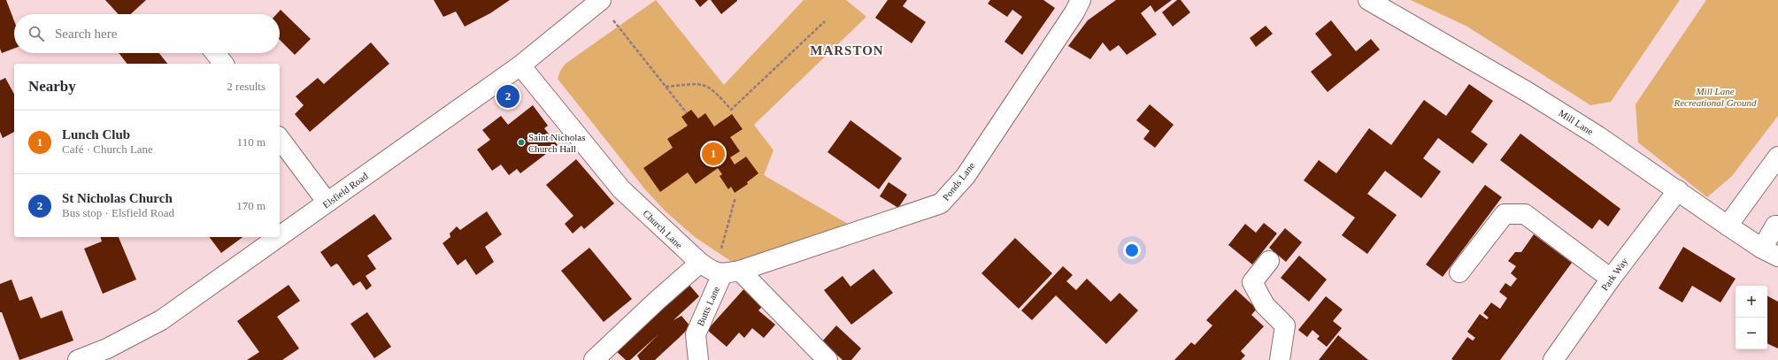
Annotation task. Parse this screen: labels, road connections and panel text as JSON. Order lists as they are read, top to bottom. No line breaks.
{"streets":{"street":["Mill Lane","Ponds Lane","Elsfield Road","Church Lane","Park Way","Butts Lane"]},"crossings":[["Mill Lane","Park Way"],["Ponds Lane","Church Lane"],["Ponds Lane","Butts Lane"],["Elsfield Road","Church Lane"],["Church Lane","Butts Lane"]],"districts":["MARSTON"],"parks":["Mill Lane Recreational Ground"],"places":["Saint Nicholas Church Hall"],"page":{"search":"Search here","heading":["Nearby","2 results"],"pins":["2","1"],"list":[{"mark":"1","name":"Lunch Club","note":"Café · Church Lane","value":"110 m"},{"mark":"2","name":"St Nicholas Church","note":"Bus stop · Elsfield Road","value":"170 m"}],"map_buttons":["+","−"]}}
